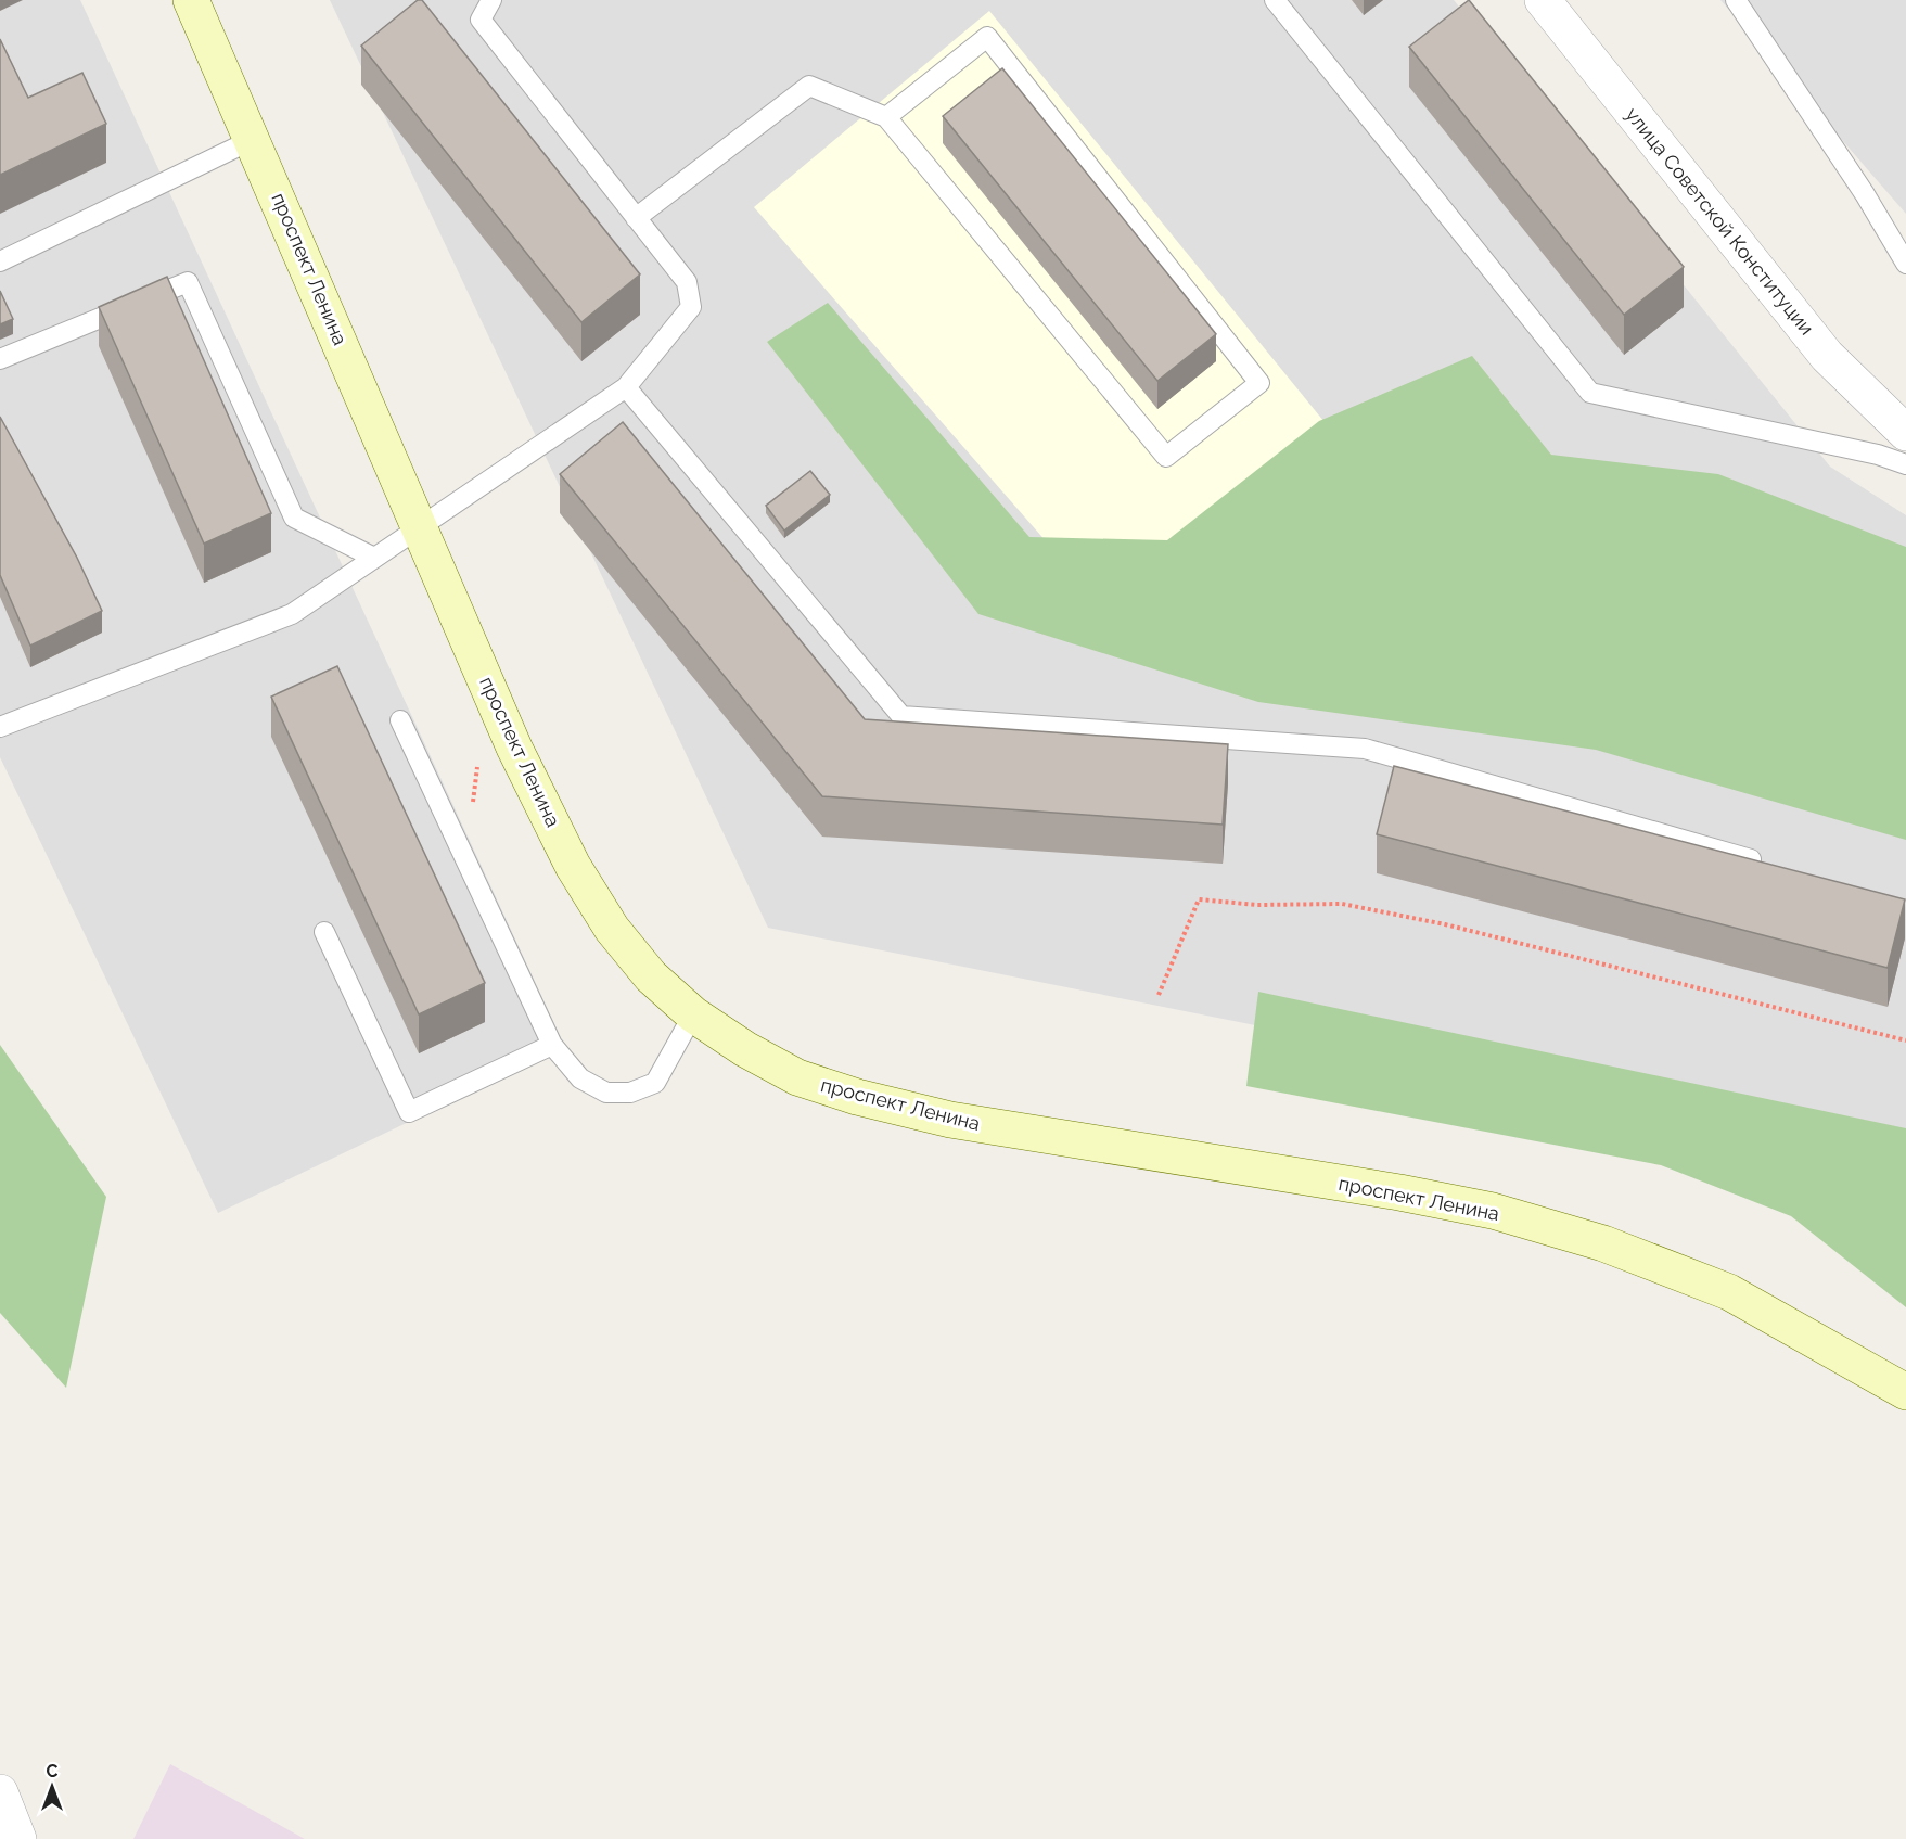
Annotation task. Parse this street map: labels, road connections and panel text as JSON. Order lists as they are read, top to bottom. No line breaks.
{"streets":{"main road":["проспект Ленина"],"street":["улица Советской Конституции"]},"north":"top"}
